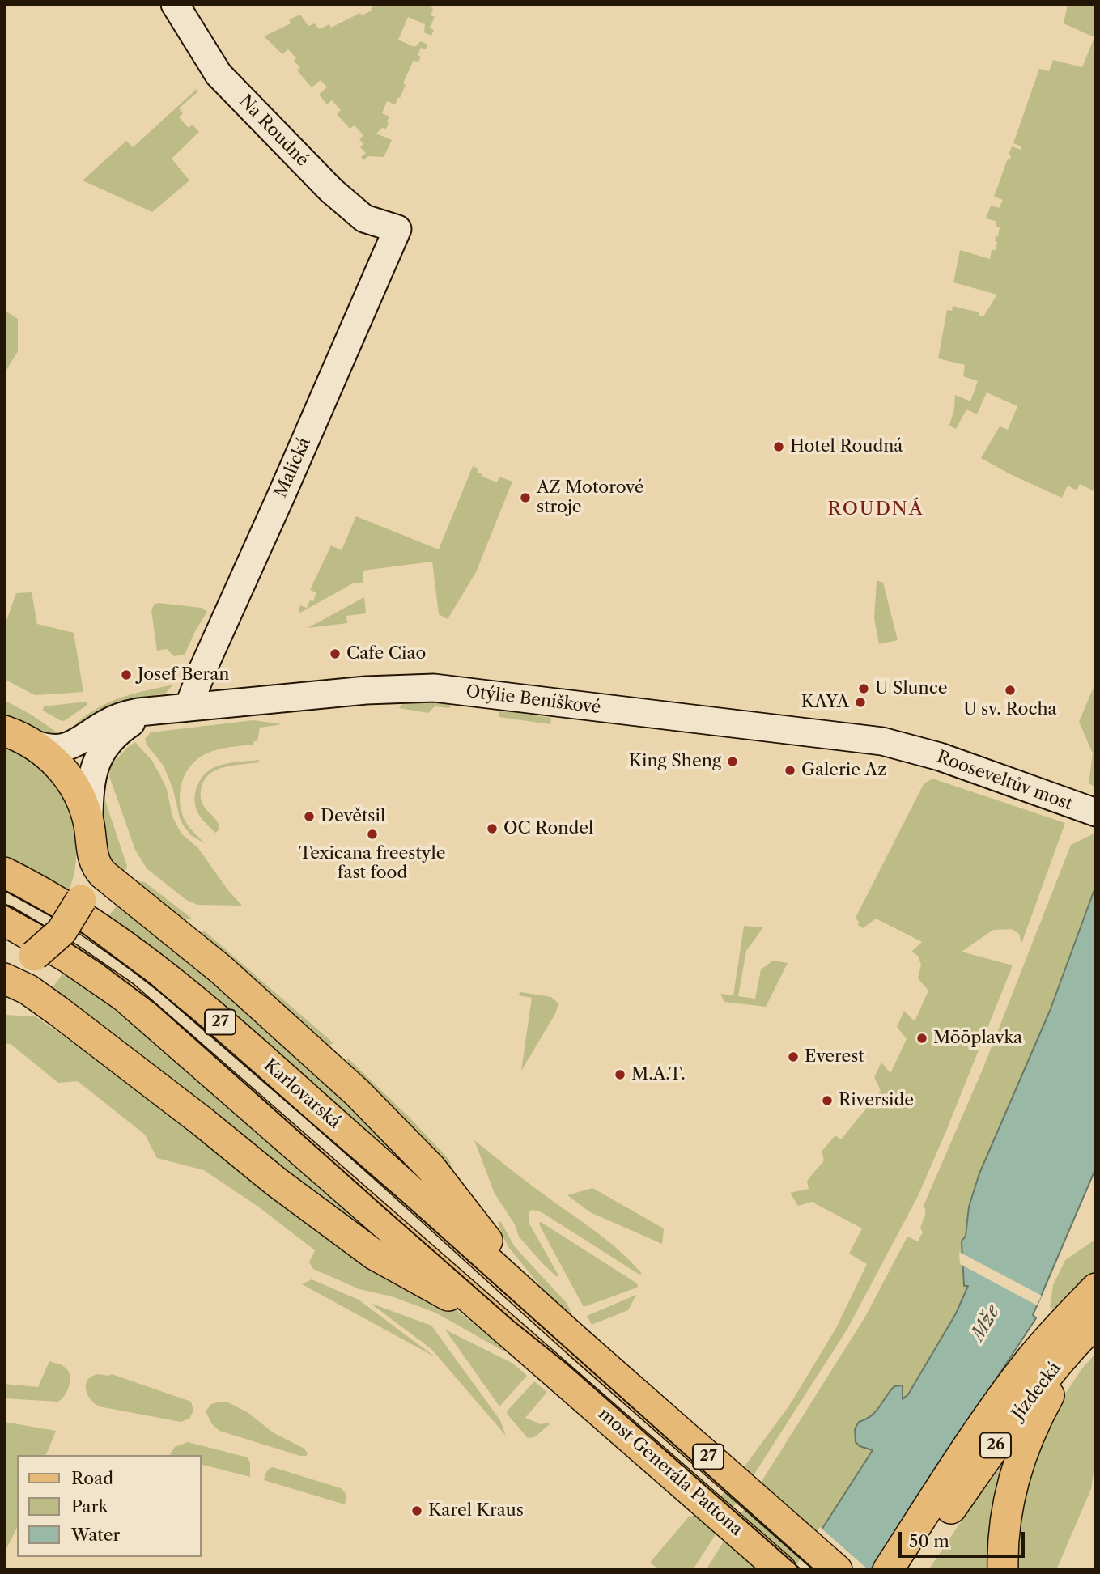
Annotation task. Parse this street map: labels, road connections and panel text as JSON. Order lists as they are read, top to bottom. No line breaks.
{"streets":{"main road":["27","Karlovarská","Jízdecká","26","most Generála Pattona"],"street":["Na Roudné","Malická","Otýlie Beníškové","Rooseveltův most"]},"crossings":[["Na Roudné","Malická"],["Malická","Otýlie Beníškové"],["Otýlie Beníškové","Rooseveltův most"],["27","most Generála Pattona"]],"districts":["ROUDNÁ"],"water":["Mže"],"places":["Hotel Roudná","AZ Motorové stroje","Cafe Ciao","Josef Beran","U Slunce","U sv. Rocha","KAYA","King Sheng","Galerie Az","Devětsil","OC Rondel","Texicana freestyle fast food","Mōōplavka","Everest","M.A.T.","Riverside","Karel Kraus"],"legend":["Road","Park","Water"],"scale_bar":"50 m"}
